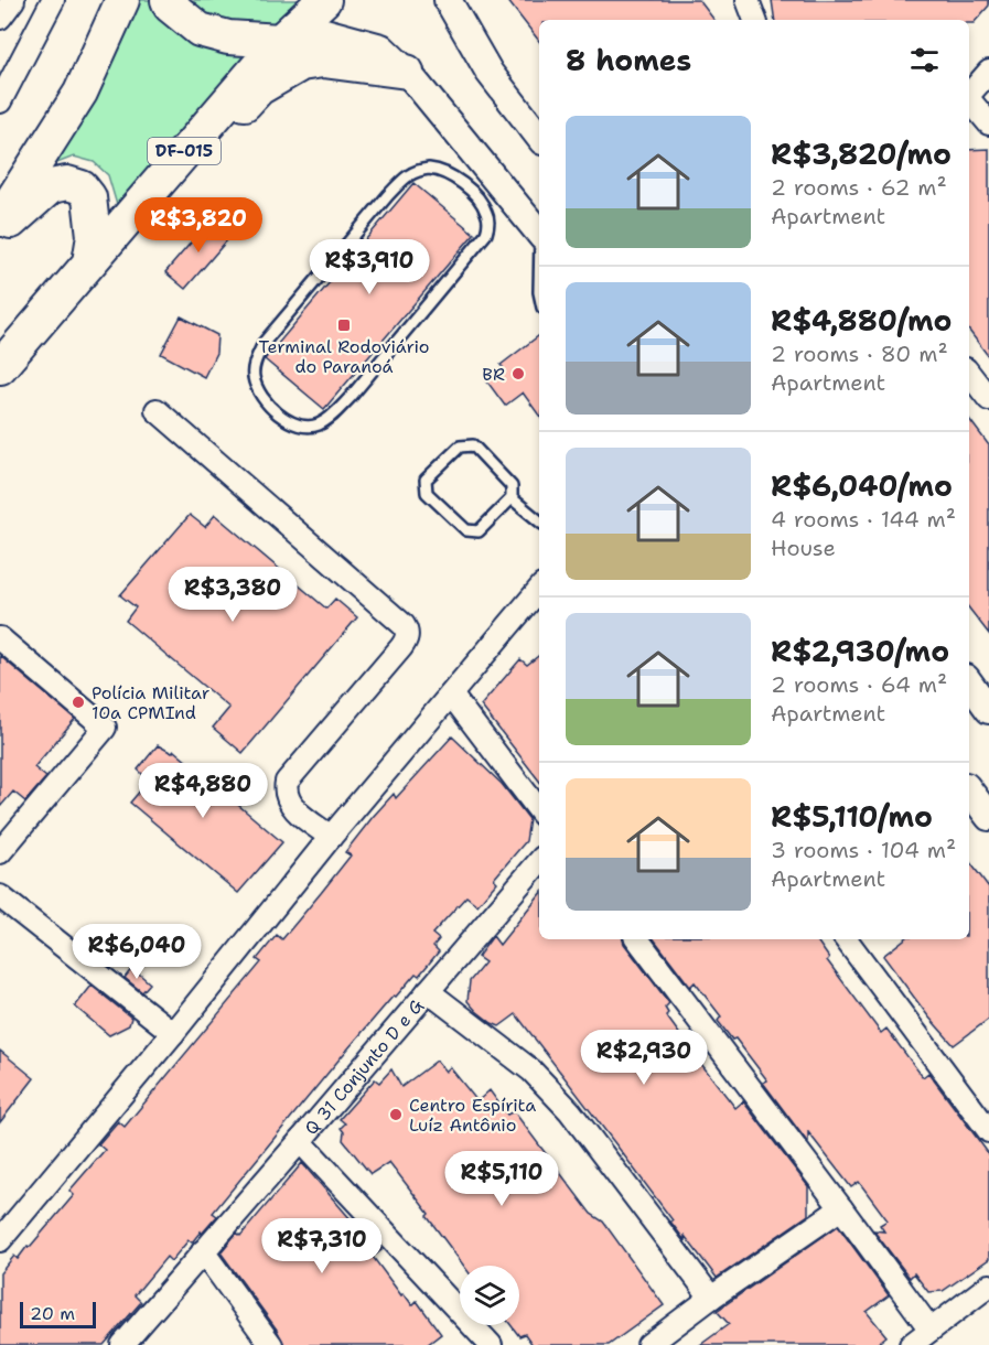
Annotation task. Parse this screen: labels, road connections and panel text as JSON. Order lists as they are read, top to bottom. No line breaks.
{"streets":{"main road":["DF-015"],"street":["Q 31 Conjunto D e G"]},"places":{"transit":["Terminal Rodoviário do Paranoá"],"other":["BR","Polícia Militar 10a CPMInd","Centro Espírita Luíz Antônio"]},"scale_bar":"20 m","page":{"heading":"8 homes","list":[{"name":"R$3,820/mo","note":"2 rooms · 62 m² · Apartment"},{"name":"R$4,880/mo","note":"2 rooms · 80 m² · Apartment"},{"name":"R$6,040/mo","note":"4 rooms · 144 m² · House"},{"name":"R$2,930/mo","note":"2 rooms · 64 m² · Apartment"},{"name":"R$5,110/mo","note":"3 rooms · 104 m² · Apartment"}],"price":["R$3,820","R$3,910","R$3,380","R$4,880","R$6,040","R$2,930","R$5,110","R$7,310"],"scale":"20 m"}}
